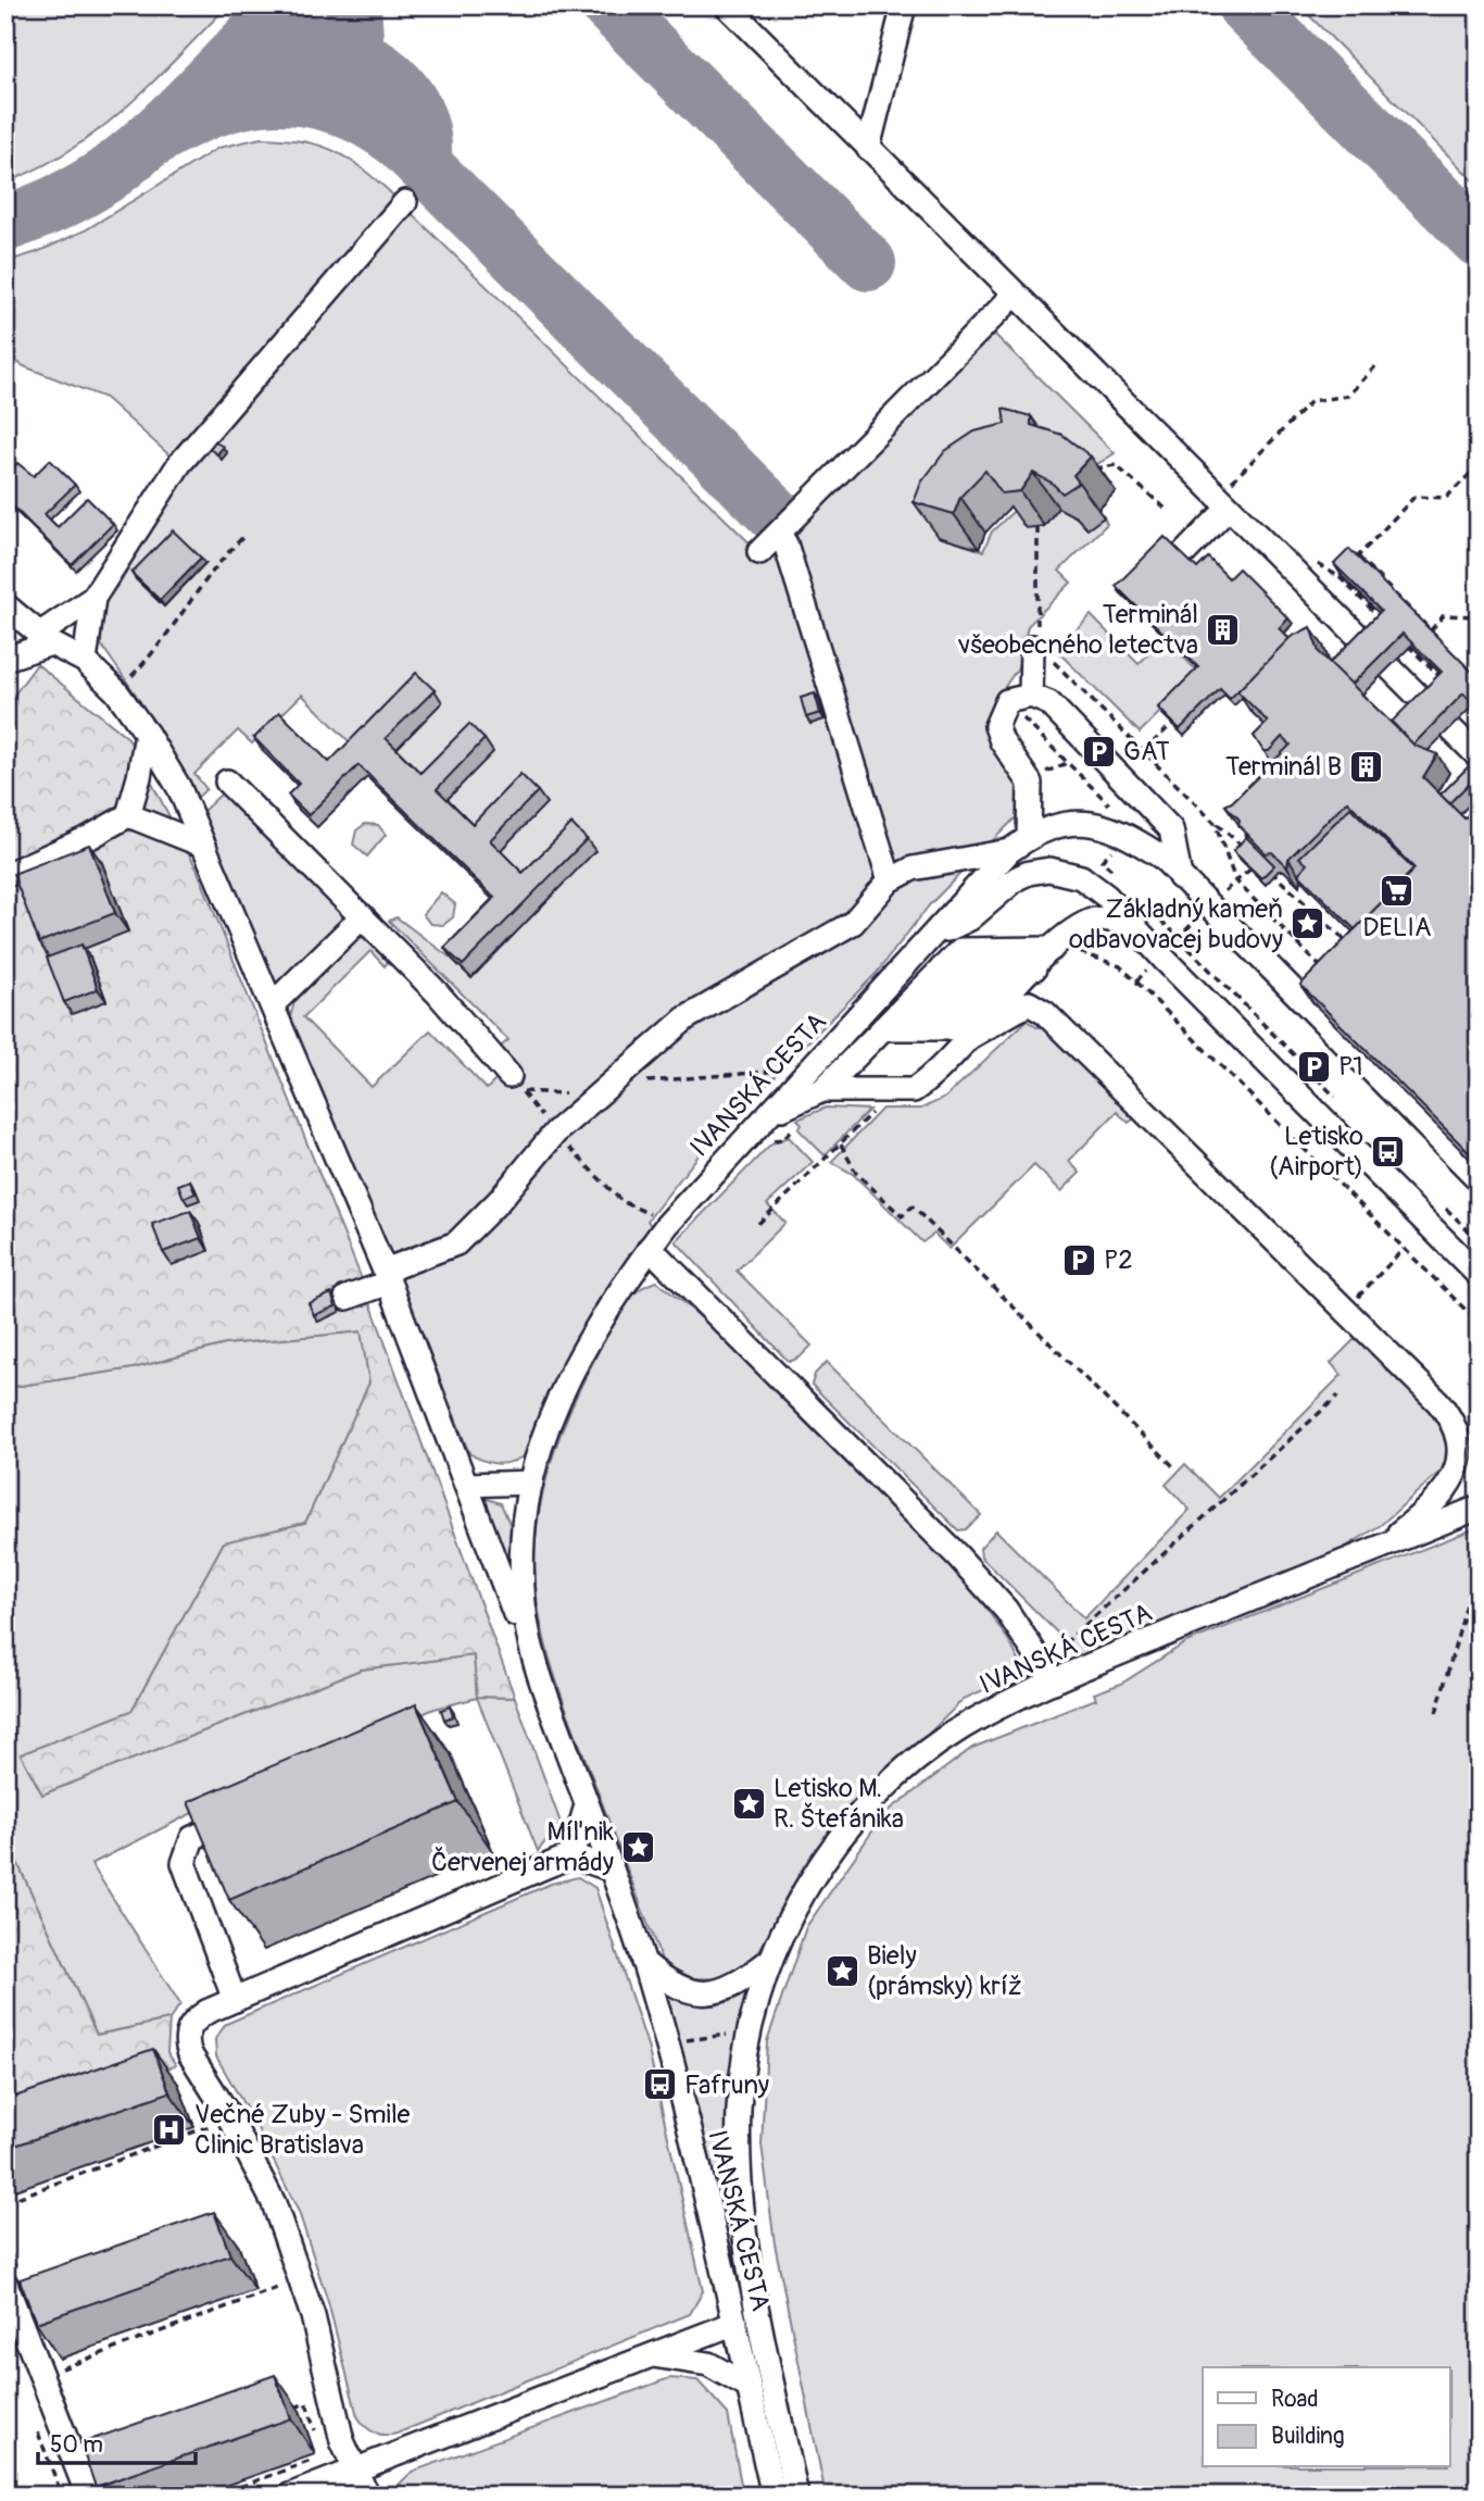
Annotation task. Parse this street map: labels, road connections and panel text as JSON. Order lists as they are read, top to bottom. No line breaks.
{"streets":{"street":["IVANSKÁ CESTA"]},"places":{"building":["Terminál všeobecného letectva","Terminál B"],"parking":["GAT","P1","P2"],"supermarket":["DELIA"],"place":["Základný kameň odbavovacej budovy","Letisko M. R. Štefánika","Míľnik Červenej armády","Biely (prámsky) kríž"],"bus stop":["Letisko (Airport)","Fafruny"],"hospital":["Večné Zuby - Smile Clinic Bratislava"]},"legend":["Road","Building"],"scale_bar":"50 m"}
